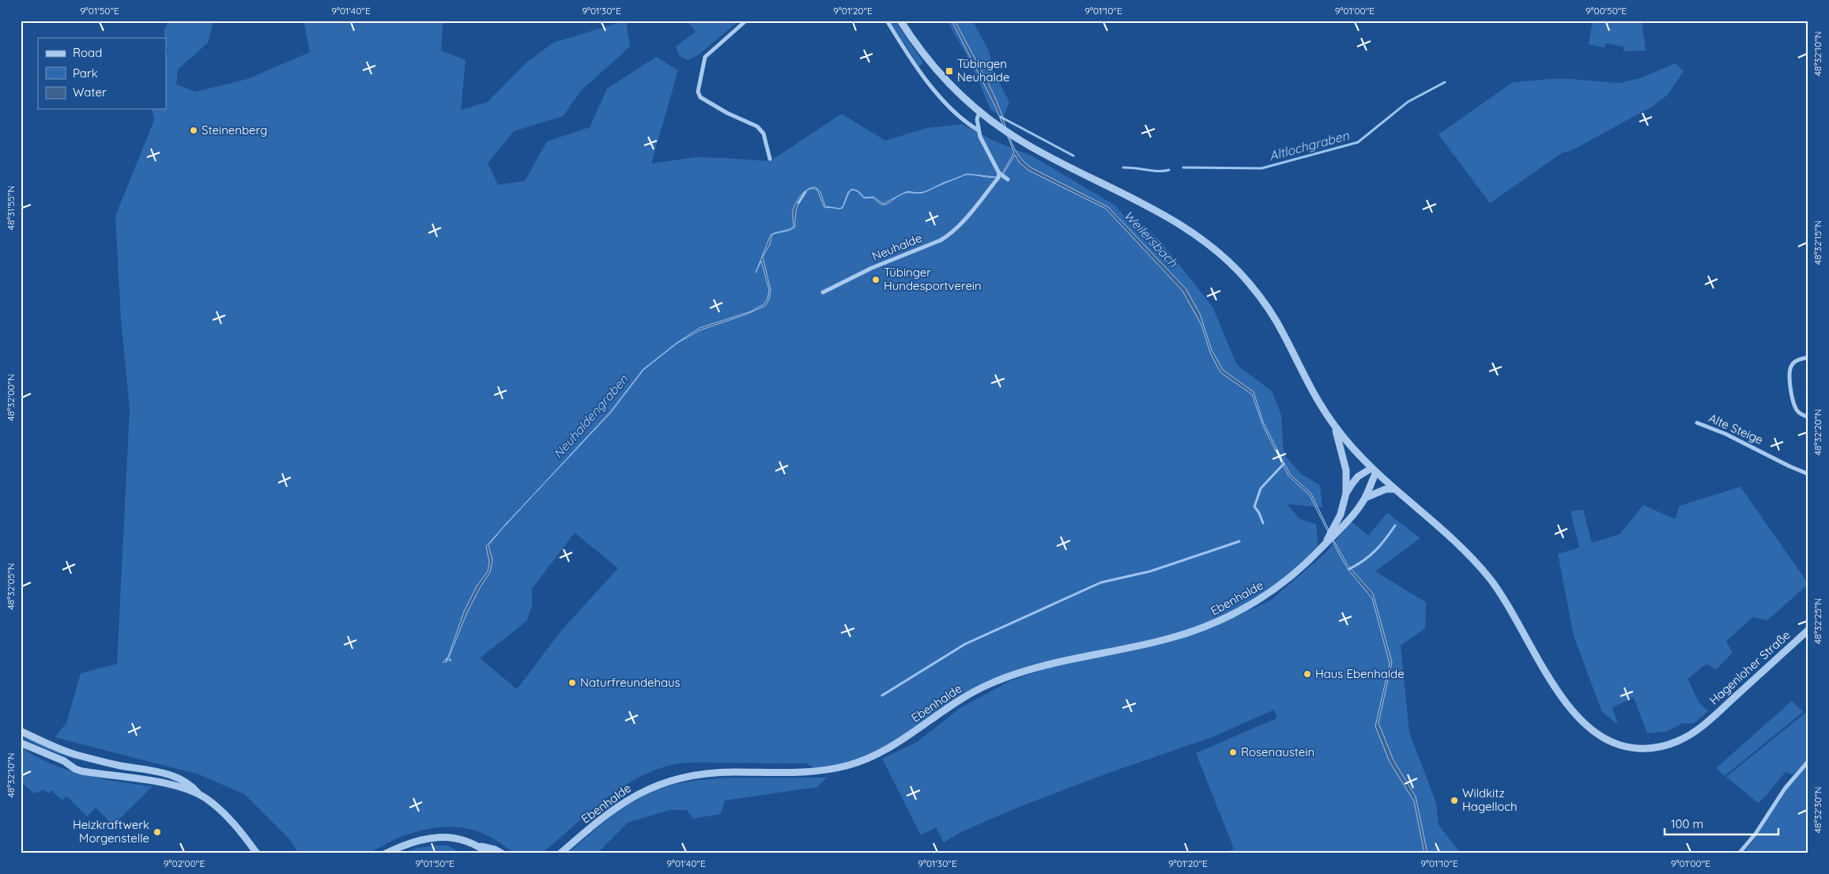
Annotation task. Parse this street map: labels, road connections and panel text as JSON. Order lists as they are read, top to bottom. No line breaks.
{"streets":{"street":["Neuhalde","Alte Steige","Ebenhalde","Hagenloher Straße"]},"crossings":[["Ebenhalde","Hagenloher Straße"]],"water":["Altlochgraben","Weilersbach","Neuhaldengraben"],"places":{"transit":["Tübingen Neuhalde"],"other":["Steinenberg","Tübinger Hundesportverein","Haus Ebenhalde","Naturfreundehaus","Rosenaustein","Wildkitz Hagelloch","Heizkraftwerk Morgenstelle"]},"legend":["Road","Park","Water"],"scale_bar":"100 m","coordinates":["9°01'50\"E","9°01'40\"E","9°01'30\"E","9°01'20\"E","9°01'10\"E","9°01'00\"E","9°00'50\"E","48°32'10\"N","48°31'55\"N","48°32'15\"N","48°32'00\"N","48°32'20\"N","48°32'05\"N","48°32'25\"N","48°32'30\"N","9°02'00\"E"]}
